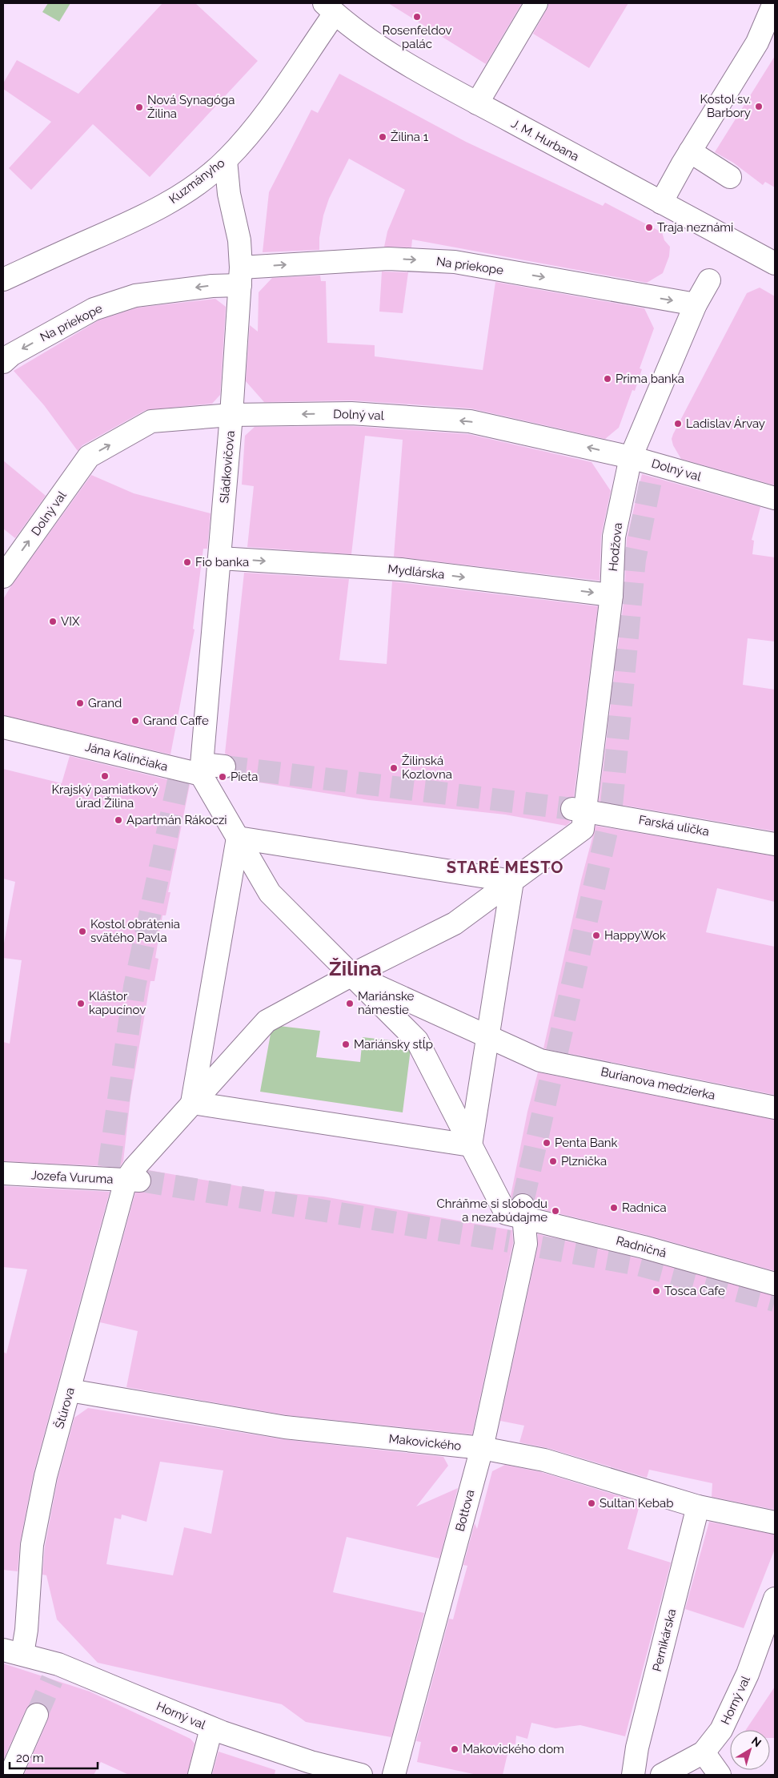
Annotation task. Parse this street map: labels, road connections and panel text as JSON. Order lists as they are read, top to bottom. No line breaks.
{"streets":{"street":["J. M. Hurbana","Kuzmányho","Na priekope","Dolný val","Sládkovičova","Hodžova","Mydlárska","Jána Kalinčiaka","Farská ulička","Burianova medzierka","Jozefa Vuruma","Radničná","Štúrova","Makovického","Bottova","Pernikárska","Horný val"]},"crossings":[["J. M. Hurbana","Kuzmányho"],["Kuzmányho","Sládkovičova"],["Na priekope","Sládkovičova"],["Na priekope","Hodžova"],["Dolný val","Sládkovičova"],["Dolný val","Hodžova"],["Sládkovičova","Mydlárska"],["Sládkovičova","Jána Kalinčiaka"],["Hodžova","Mydlárska"],["Hodžova","Farská ulička"],["Jozefa Vuruma","Štúrova"],["Radničná","Bottova"],["Štúrova","Makovického"],["Štúrova","Horný val"],["Makovického","Bottova"],["Makovického","Pernikárska"]],"one_way":["Mydlárska"],"districts":["STARÉ MESTO","Žilina"],"places":["Rosenfeldov palác","Kostol sv. Barbory","Nová Synagóga Žilina","Žilina 1","Traja neznámi","Prima banka","Ladislav Árvay","Fio banka","VIX","Grand","Grand Caffe","Žilinská Kozlovna","Krajský pamiatkový úrad Žilina","Pieta","Apartmán Rákoczi","Kostol obrátenia svätého Pavla","HappyWok","Kláštor kapucínov","Mariánske námestie","Mariánsky stĺp","Penta Bank","Plznička","Radnica","Chráňme si slobodu a nezabúdajme","Tosca Cafe","Sultan Kebab","Makovického dom"],"scale_bar":"20 m","north":"top right"}
